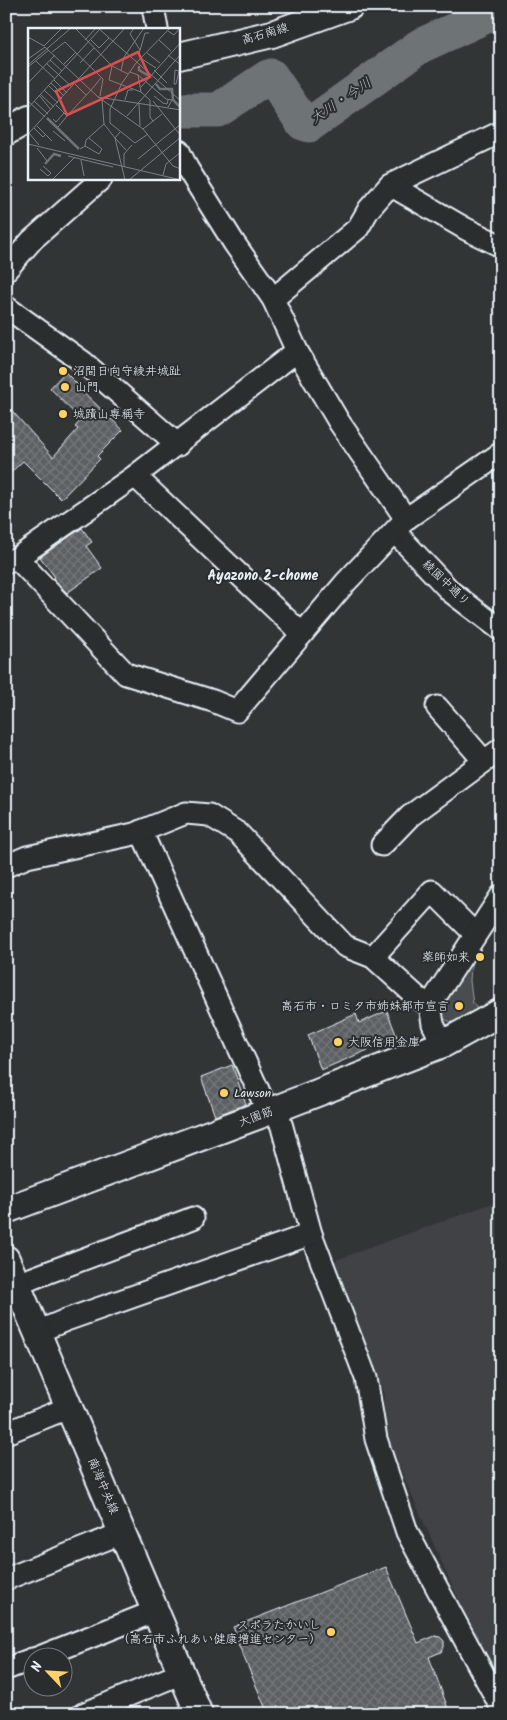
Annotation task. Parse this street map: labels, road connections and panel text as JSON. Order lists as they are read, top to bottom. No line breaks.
{"streets":{"street":["高石南線","綾園中通り","大園筋","南海中央線"]},"districts":["Ayazono 2-chome"],"water":["大川・今川"],"places":["沼間日向守綾井城趾","山門","城蹟山専稱寺","薬師如来","高石市・ロミタ市姉妹都市宣言","大阪信用金庫","Lawson","スポラたかいし （高石市ふれあい健康増進センター）"],"north":"top left"}
